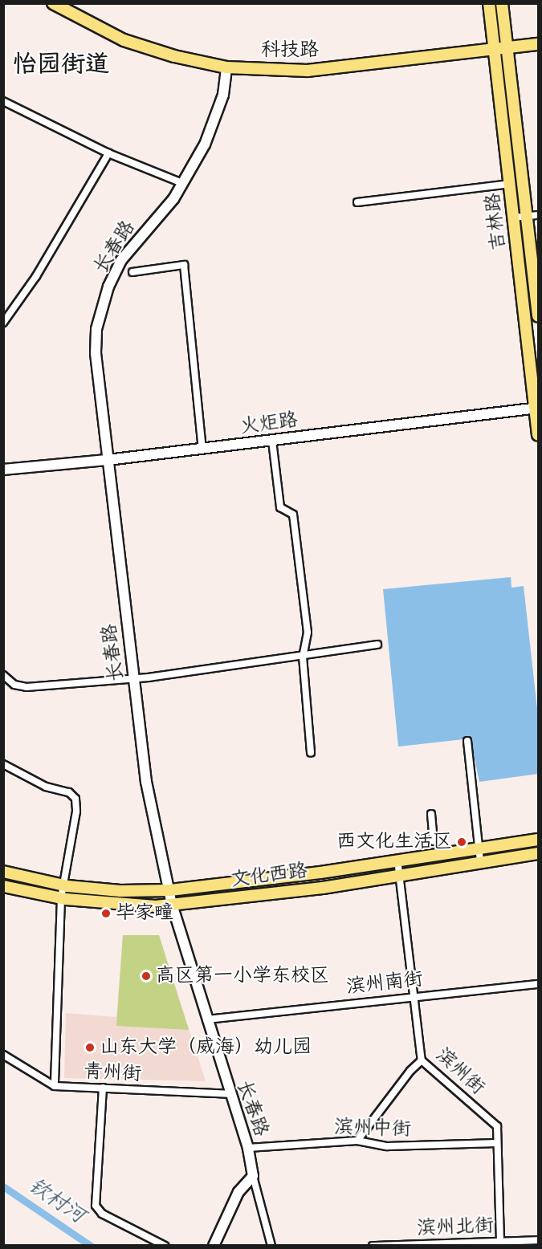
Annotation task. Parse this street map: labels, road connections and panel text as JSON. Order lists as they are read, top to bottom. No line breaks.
{"streets":{"main road":["科技路","吉林路","文化西路"],"street":["长春路","火炬路","滨州南街","滨州街","青州街","滨州中街","滨州北街"]},"crossings":[["科技路","吉林路"],["科技路","长春路"],["吉林路","火炬路"],["长春路","火炬路"],["长春路","文化西路"],["长春路","滨州南街"],["长春路","青州街"],["长春路","滨州中街"],["文化西路","滨州街"],["滨州南街","滨州街"],["滨州街","滨州中街"],["滨州街","滨州北街"]],"districts":["怡园街道"],"water":["钦村河"],"places":["西文化生活区","毕家疃","高区第一小学东校区","山东大学（威海）幼儿园"]}
